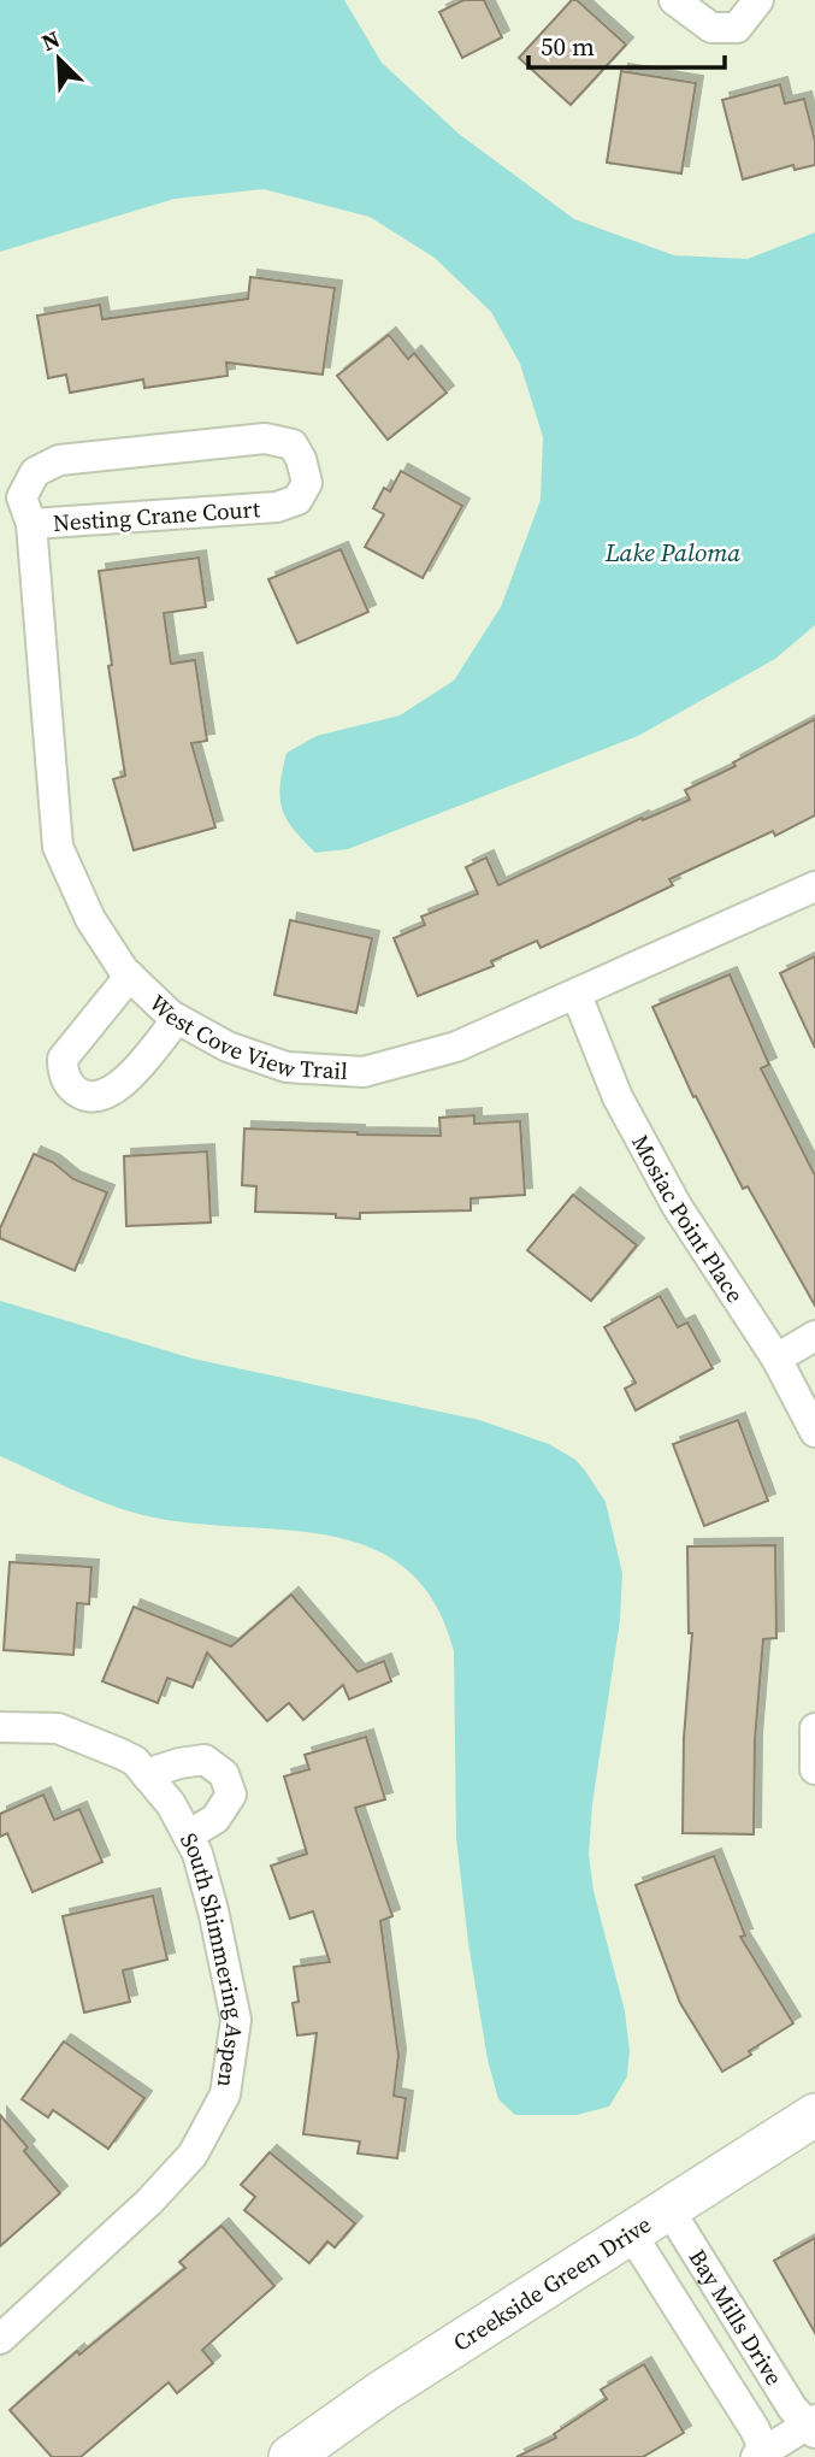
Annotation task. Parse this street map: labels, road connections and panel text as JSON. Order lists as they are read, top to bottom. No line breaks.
{"streets":{"main road":["Creekside Green Drive"],"street":["Nesting Crane Court","West Cove View Trail","Mosiac Point Place","South Shimmering Aspen","Bay Mills Drive"]},"crossings":[["Nesting Crane Court","West Cove View Trail"],["West Cove View Trail","Mosiac Point Place"],["Creekside Green Drive","Bay Mills Drive"]],"water":["Lake Paloma"],"scale_bar":"50 m","north":"top left"}
